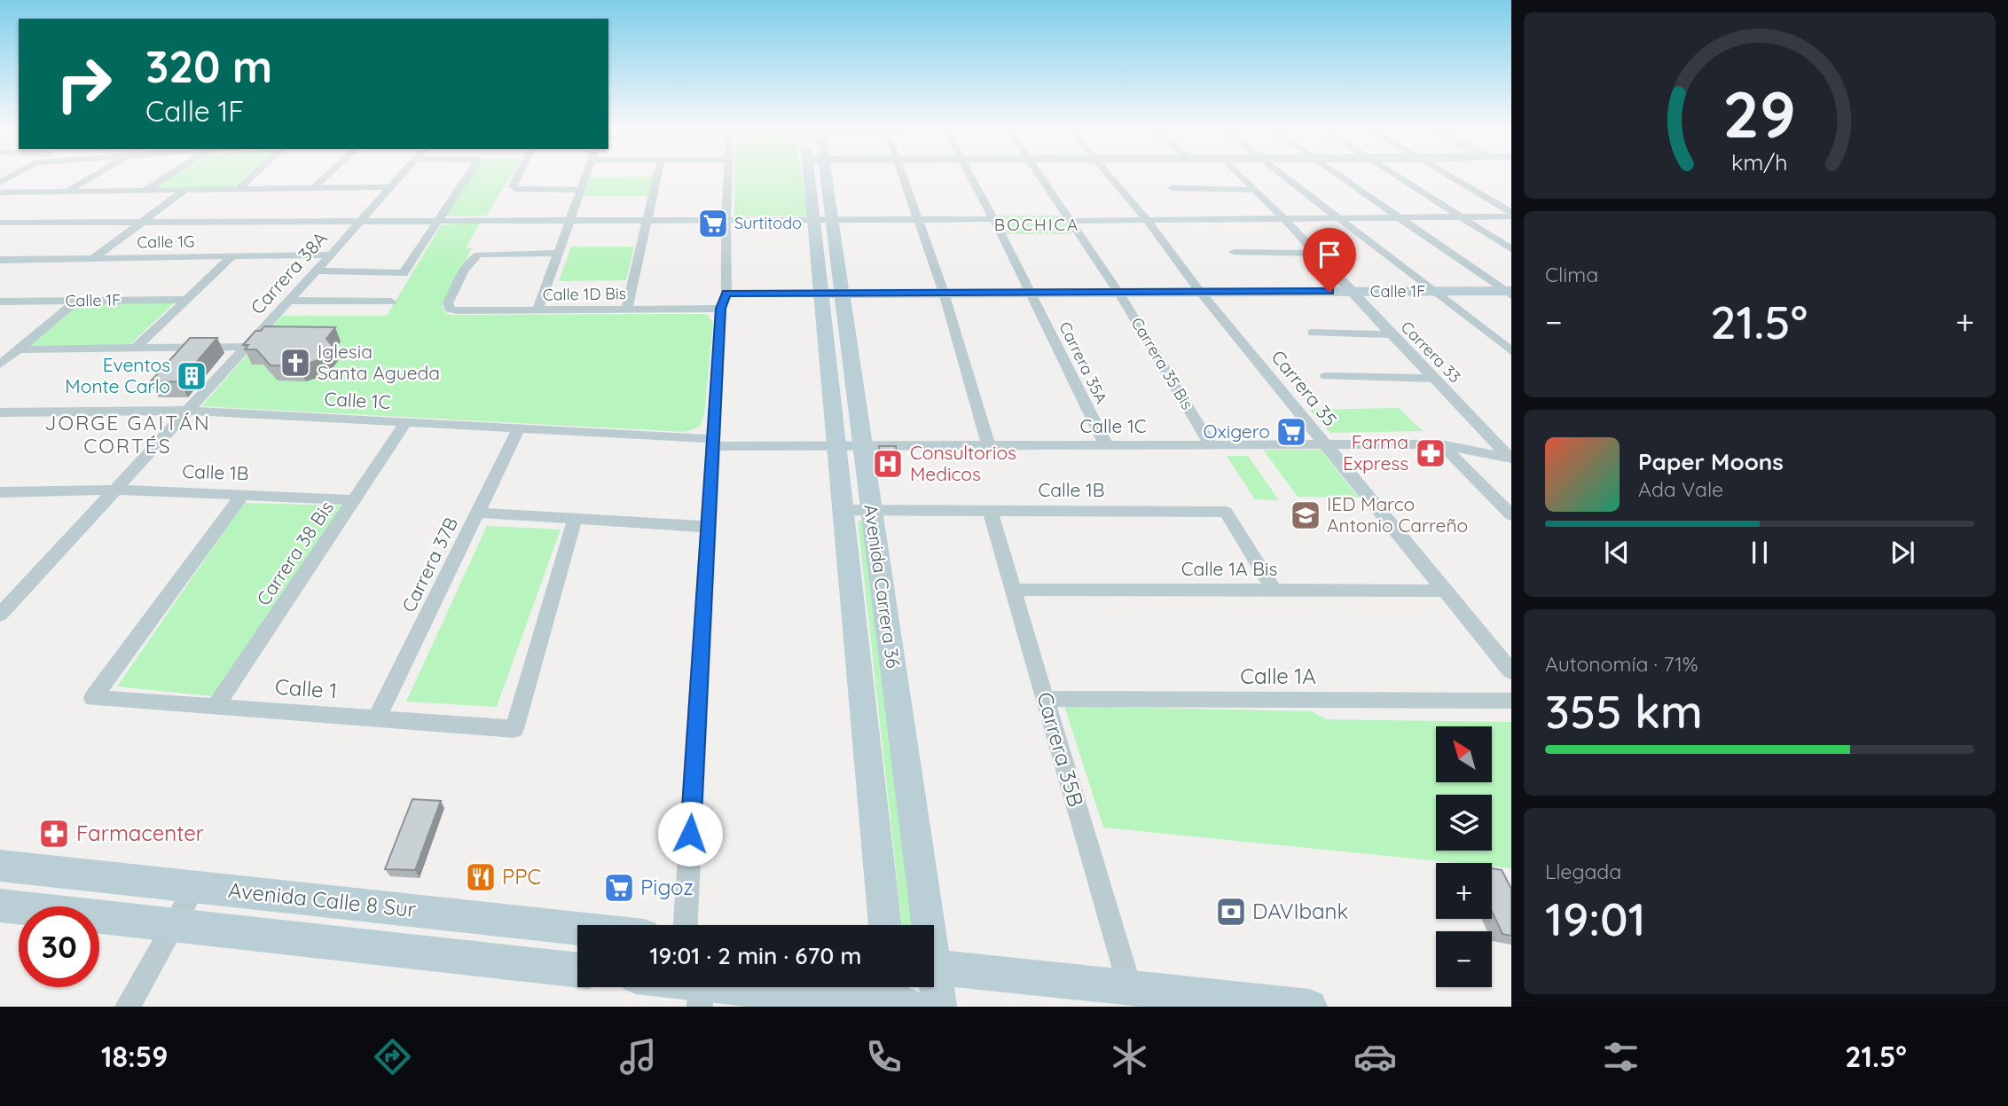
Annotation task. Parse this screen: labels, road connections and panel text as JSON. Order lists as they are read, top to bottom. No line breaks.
{"streets":{"main road":["Calle 1F","Avenida Carrera 36","Avenida Calle 8 Sur"],"street":["Calle 1G","Carrera 38A","Calle 1D Bis","Carrera 33","Carrera 35A","Carrera 35 Bis","Carrera 35","Calle 1C","Calle 1B","Carrera 38 Bis","Carrera 37B","Calle 1A Bis","Calle 1A","Calle 1","Carrera 35B"]},"crossings":[["Calle 1G","Carrera 38A"],["Carrera 38A","Calle 1C"],["Carrera 38A","Calle 1B"],["Calle 1F","Calle 1D Bis"],["Calle 1F","Carrera 33"],["Calle 1F","Carrera 35A"],["Calle 1F","Carrera 35 Bis"],["Calle 1F","Carrera 35"],["Calle 1F","Avenida Carrera 36"],["Carrera 33","Calle 1C"],["Carrera 35A","Calle 1C"],["Carrera 35 Bis","Calle 1C"],["Carrera 35","Calle 1C"],["Carrera 35","Calle 1A Bis"],["Calle 1C","Carrera 38 Bis"],["Calle 1C","Carrera 37B"],["Calle 1C","Avenida Carrera 36"],["Calle 1B","Carrera 38 Bis"],["Calle 1B","Calle 1A Bis"],["Calle 1B","Avenida Carrera 36"],["Calle 1B","Calle 1"],["Calle 1B","Carrera 35B"],["Carrera 38 Bis","Calle 1"],["Carrera 37B","Calle 1"],["Calle 1A Bis","Carrera 35B"],["Calle 1A","Carrera 35B"]],"districts":["BOCHICA","JORGE GAITÁN CORTÉS"],"places":{"supermarket":["Surtitodo","Oxigero","Pigoz"],"church":["Iglesia Santa Agueda"],"building":["Eventos Monte Carlo"],"pharmacy":["Farma Express","Farmacenter"],"hospital":["Consultorios Medicos"],"school or university":["IED Marco Antonio Carreño"],"restaurant":["PPC"],"bank":["DAVIbank"]},"north":"top left","page":{"turn":["320 m","Calle 1F"],"tile":["Clima",["Autonomía · 71%","355 km"],["Llegada","19:01"]],"heat":["−","21.5°","+"],"song":["Paper Moons","Ada Vale"],"map_buttons":["+","−"],"limit":"30","trip":"19:01 · 2 min · 670 m","tabs":["18:59","21.5°"],"gauge":["29","km/h"]}}
